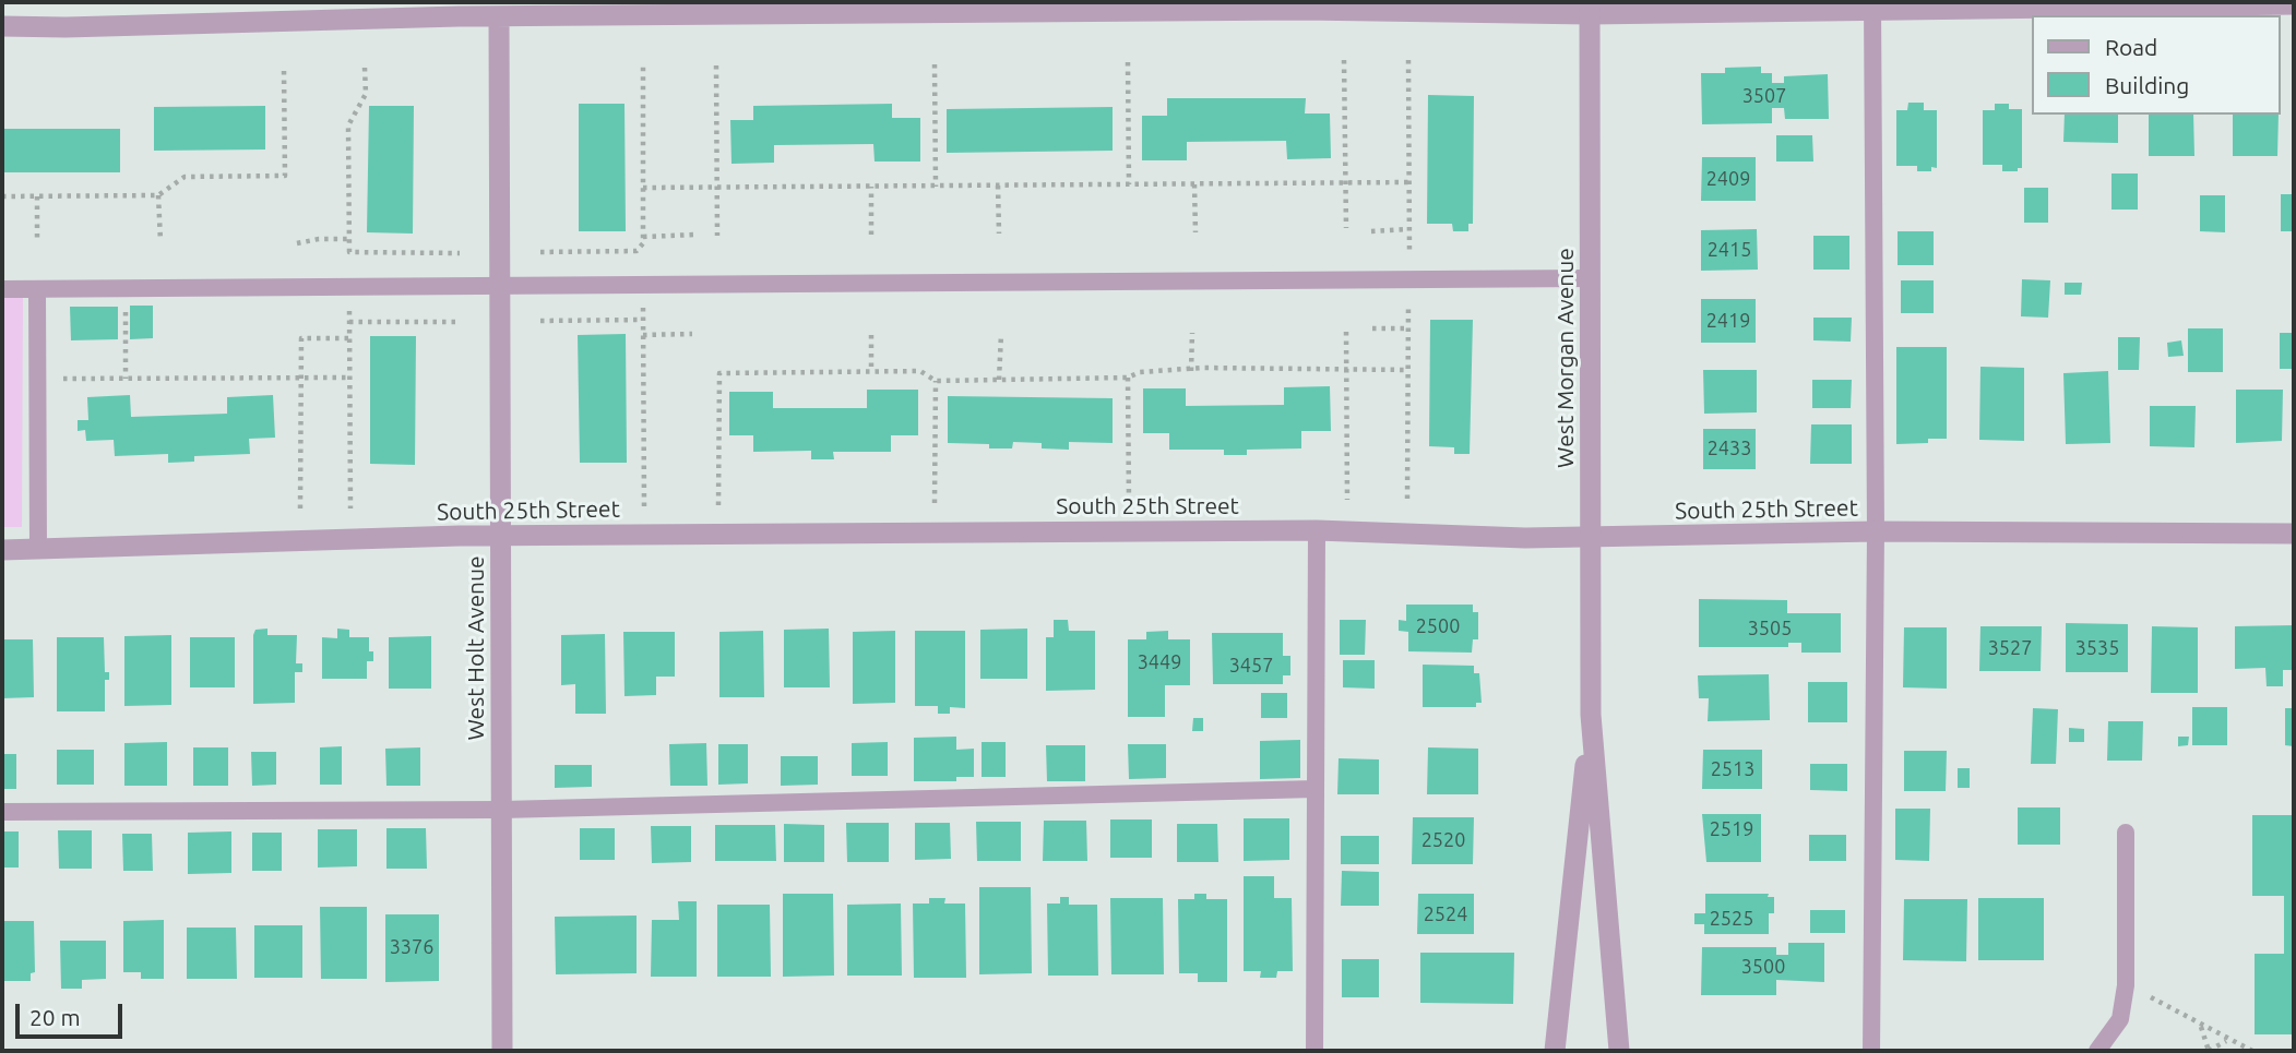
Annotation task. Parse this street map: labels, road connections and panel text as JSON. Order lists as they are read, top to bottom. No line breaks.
{"streets":{"street":["West Morgan Avenue","South 25th Street","West Holt Avenue"]},"crossings":[["West Morgan Avenue","South 25th Street"],["South 25th Street","West Holt Avenue"]],"house_numbers":["3507","2409","2415","2419","2433","2500","3505","3527","3535","3449","3457","2513","2519","2520","2524","2525","3376","3500"],"legend":["Road","Building"],"scale_bar":"20 m"}
